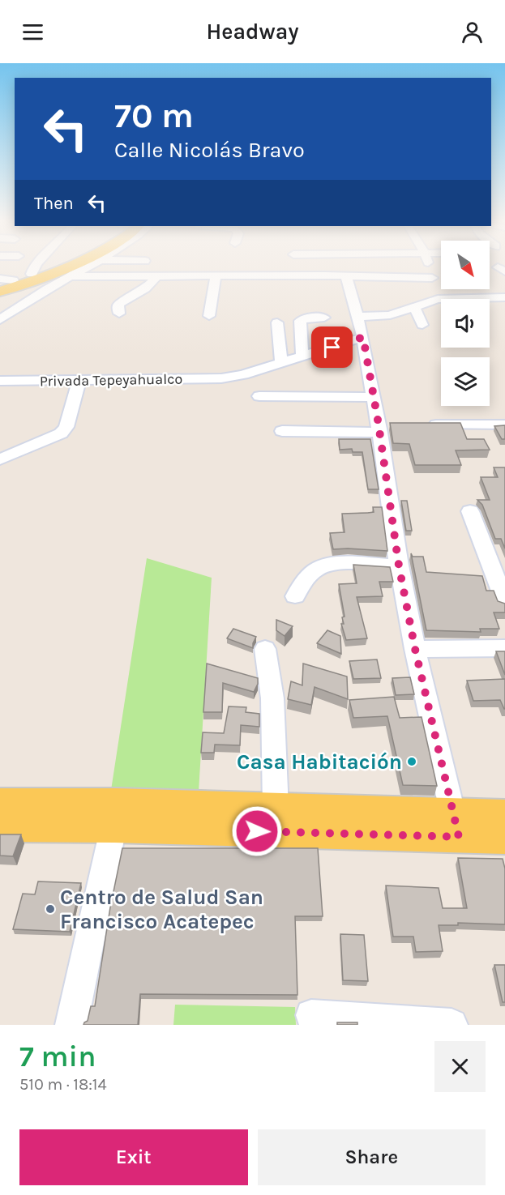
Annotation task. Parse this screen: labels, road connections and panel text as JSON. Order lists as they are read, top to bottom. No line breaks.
{"streets":{"street":["Privada Tepeyahualco"]},"places":["Casa Habitación","Centro de Salud San Francisco Acatepec"],"north":"bottom right","page":{"header":"Headway","turn":["70 m","Calle Nicolás Bravo"],"then":"Then","heading":["7 min","510 m · 18:14"],"buttons":["Exit","Share"]}}
